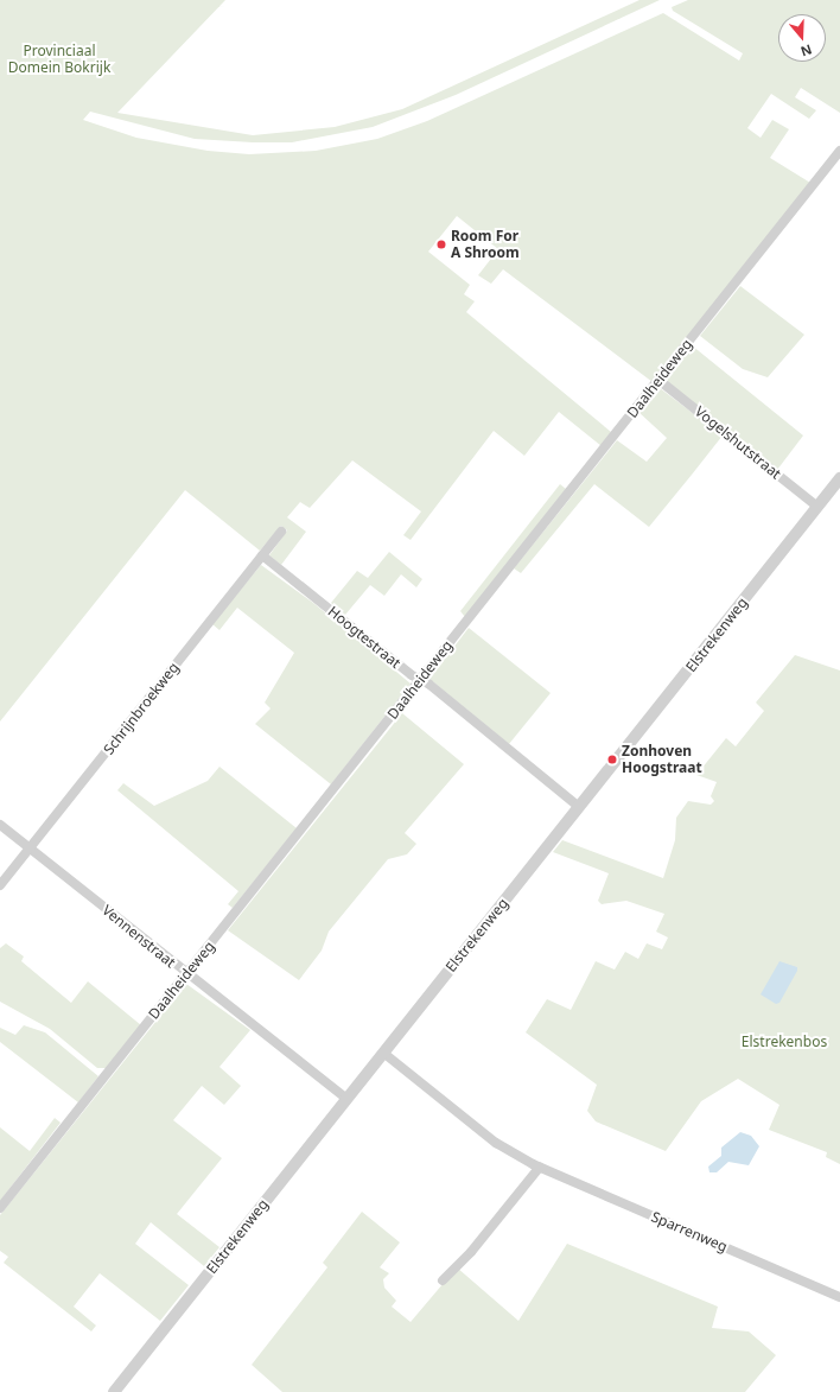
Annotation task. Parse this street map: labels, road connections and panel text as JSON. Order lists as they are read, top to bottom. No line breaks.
{"streets":{"street":["Daalheideweg","Vogelshutstraat","Elstrekenweg","Hoogtestraat","Schrijnbroekweg","Vennenstraat","Sparrenweg"]},"crossings":[["Daalheideweg","Vogelshutstraat"],["Daalheideweg","Hoogtestraat"],["Daalheideweg","Vennenstraat"],["Vogelshutstraat","Elstrekenweg"],["Elstrekenweg","Hoogtestraat"],["Elstrekenweg","Vennenstraat"],["Elstrekenweg","Sparrenweg"],["Hoogtestraat","Schrijnbroekweg"],["Schrijnbroekweg","Vennenstraat"]],"parks":["Provinciaal Domein Bokrijk","Elstrekenbos"],"places":["Room For A Shroom","Zonhoven Hoogstraat"],"north":"bottom"}
